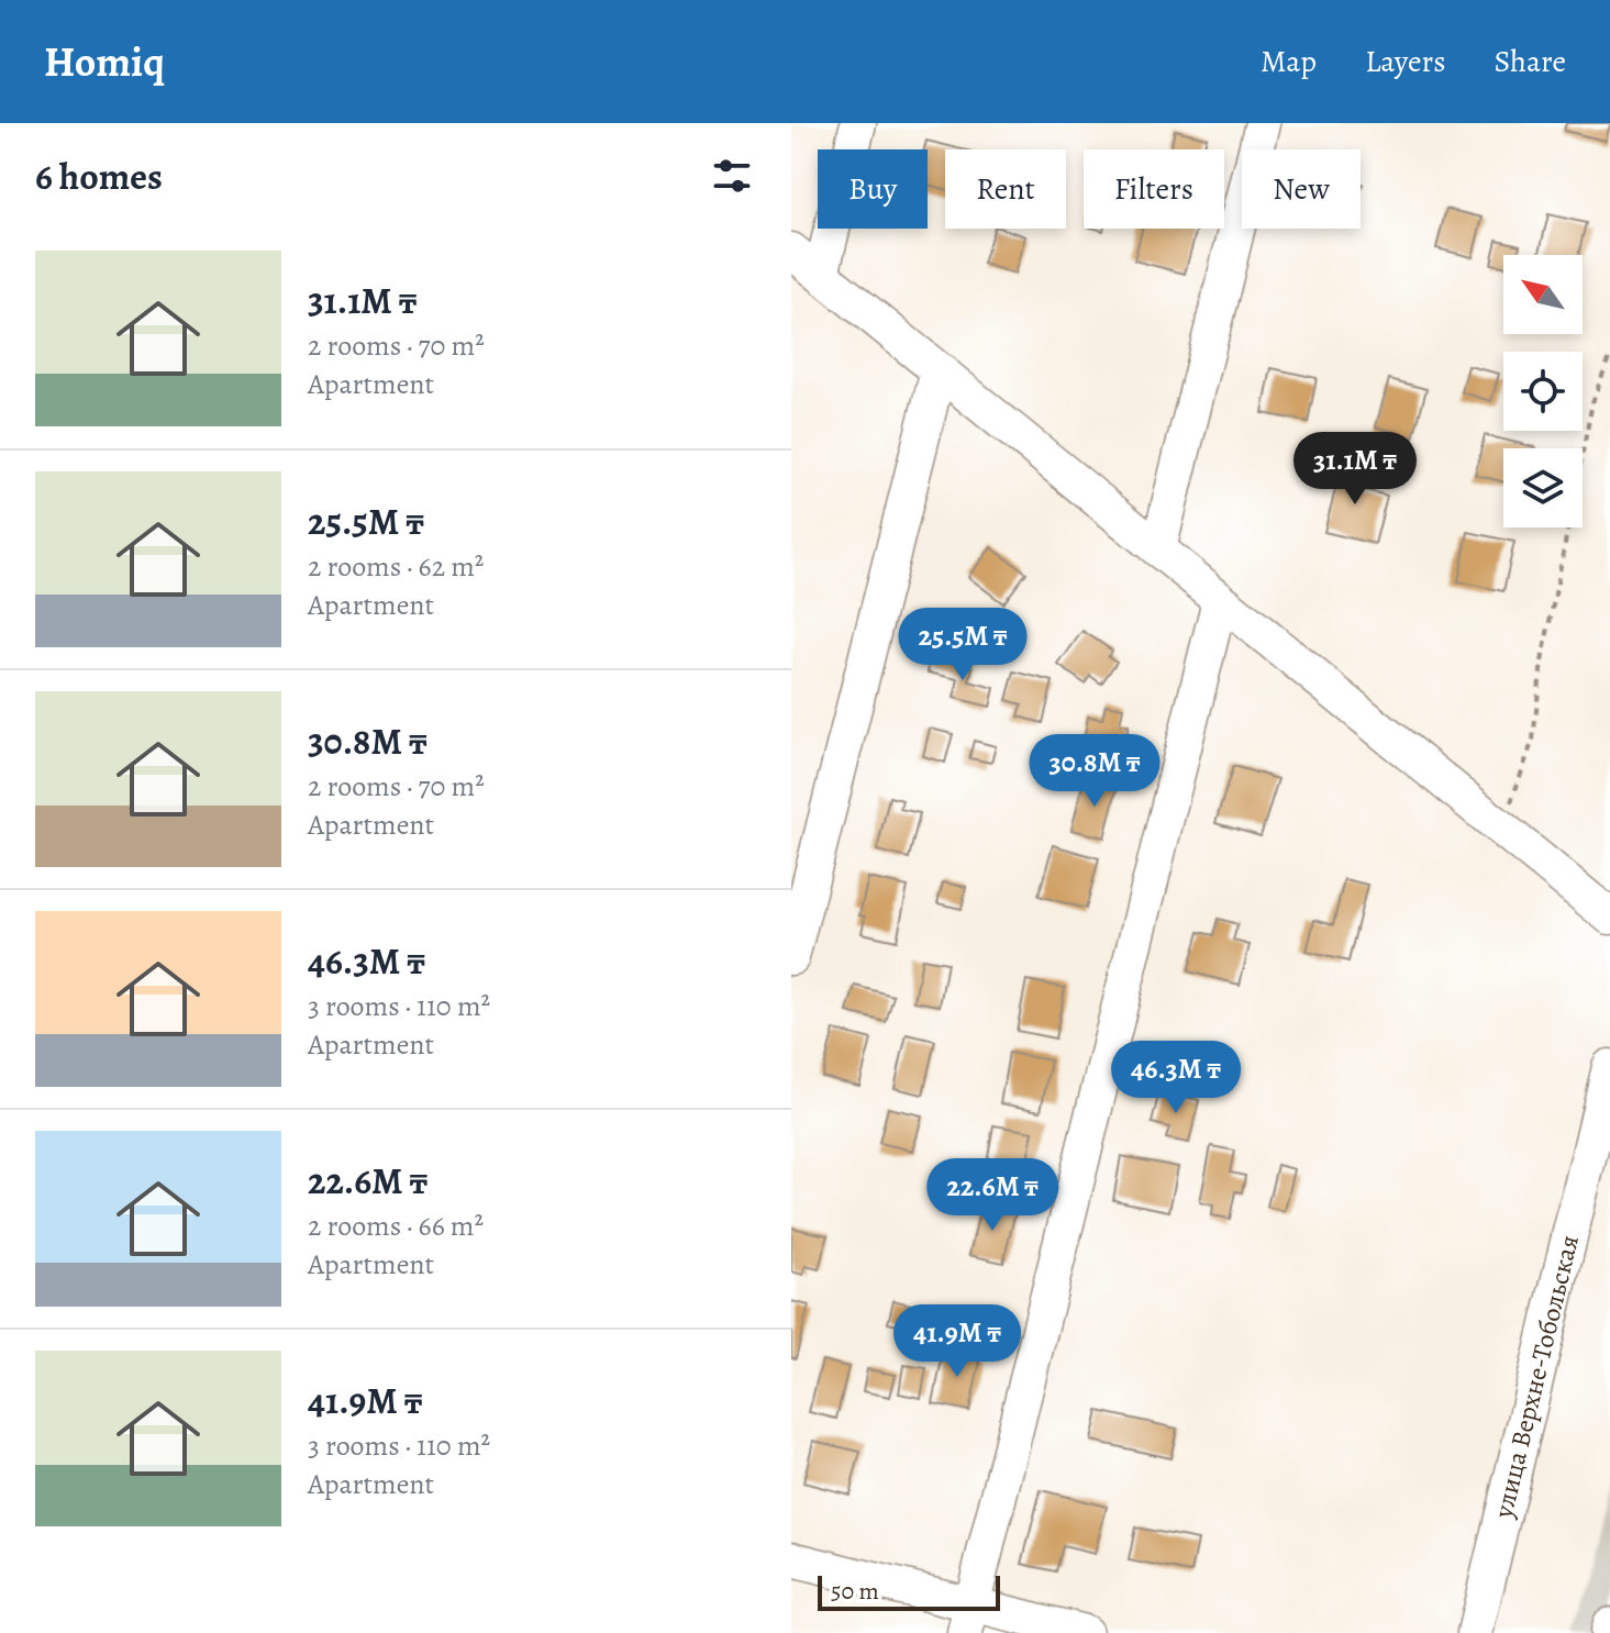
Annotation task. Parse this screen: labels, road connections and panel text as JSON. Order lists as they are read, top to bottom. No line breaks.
{"streets":{"street":["улица Верхне-Тобольская"]},"scale_bar":"50 m","north":"top left","page":{"header":"Homiq","nav":["Map","Layers","Share"],"heading":"6 homes","chip":["Buy","Rent","Filters","New"],"list":[{"name":"31.1M ₸","note":"2 rooms · 70 m² · Apartment"},{"name":"25.5M ₸","note":"2 rooms · 62 m² · Apartment"},{"name":"30.8M ₸","note":"2 rooms · 70 m² · Apartment"},{"name":"46.3M ₸","note":"3 rooms · 110 m² · Apartment"},{"name":"22.6M ₸","note":"2 rooms · 66 m² · Apartment"},{"name":"41.9M ₸","note":"3 rooms · 110 m² · Apartment"}],"price":["31.1M ₸","25.5M ₸","30.8M ₸","46.3M ₸","22.6M ₸","41.9M ₸"],"scale":"50 m"}}
